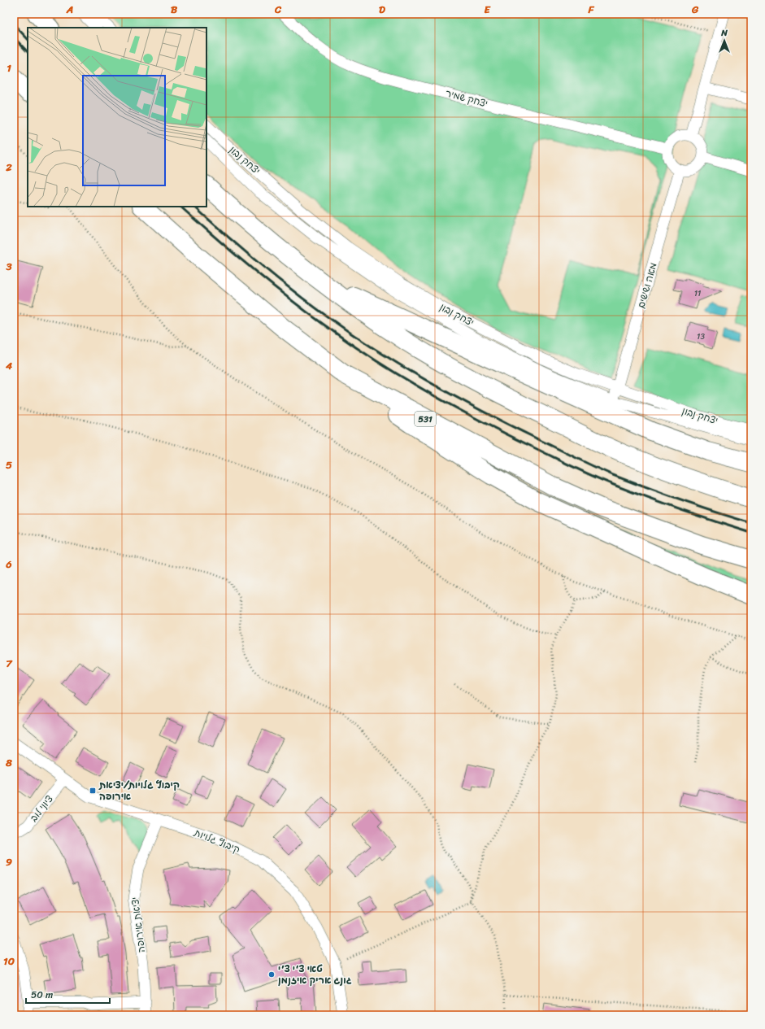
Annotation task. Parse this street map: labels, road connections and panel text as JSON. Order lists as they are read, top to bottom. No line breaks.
{"streets":{"highway":["531"],"street":["יצחק שמיר","יצחק נבון","מאה ושישים","ציוני לוב","קיבוץ גלויות","יציאת אירופה"]},"crossings":[["יצחק שמיר","מאה ושישים"],["יצחק נבון","מאה ושישים"],["ציוני לוב","קיבוץ גלויות"],["קיבוץ גלויות","יציאת אירופה"]],"places":{"transit":["קיבוץ גלויות/יציאת אירופה"],"other":["טאי צ'י צ'י גונג אריק איזנמן"]},"house_numbers":["11","13"],"scale_bar":"50 m","north":"top","grid":{"columns":["A","B","C","D","E","F","G"],"rows":["1","2","3","4","5","6","7","8","9","10"]}}
